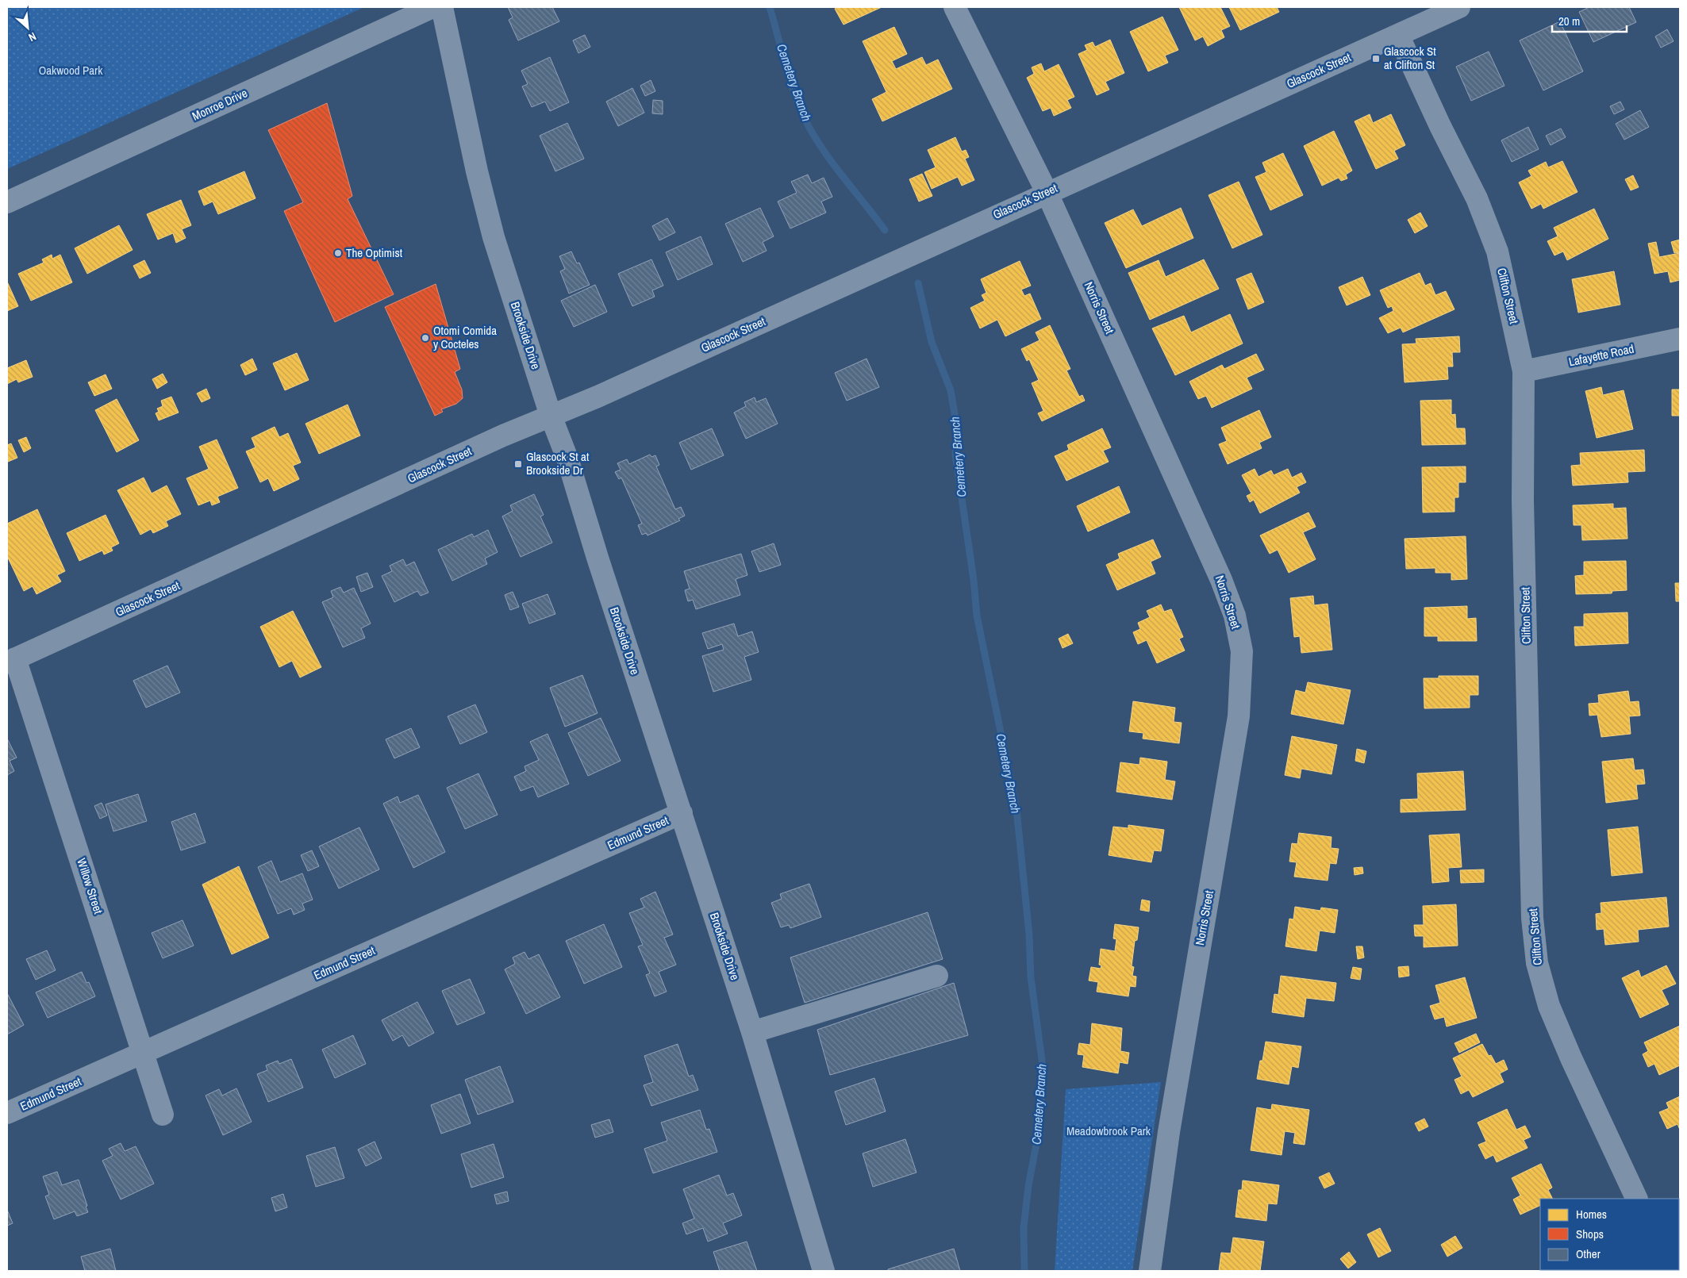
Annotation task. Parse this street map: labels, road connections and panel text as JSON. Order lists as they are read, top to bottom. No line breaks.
{"streets":{"street":["Glascock Street","Monroe Drive","Clifton Street","Norris Street","Brookside Drive","Lafayette Road","Edmund Street","Willow Street"]},"crossings":[["Glascock Street","Clifton Street"],["Glascock Street","Norris Street"],["Glascock Street","Brookside Drive"],["Glascock Street","Willow Street"],["Clifton Street","Lafayette Road"],["Brookside Drive","Edmund Street"],["Edmund Street","Willow Street"]],"water":["Cemetery Branch"],"parks":["Oakwood Park","Meadowbrook Park"],"places":{"transit":["Glascock St at Clifton St","Glascock St at Brookside Dr"],"other":["The Optimist","Otomi Comida y Cocteles"]},"legend":["Homes","Shops","Other"],"scale_bar":"20 m","north":"bottom right"}
